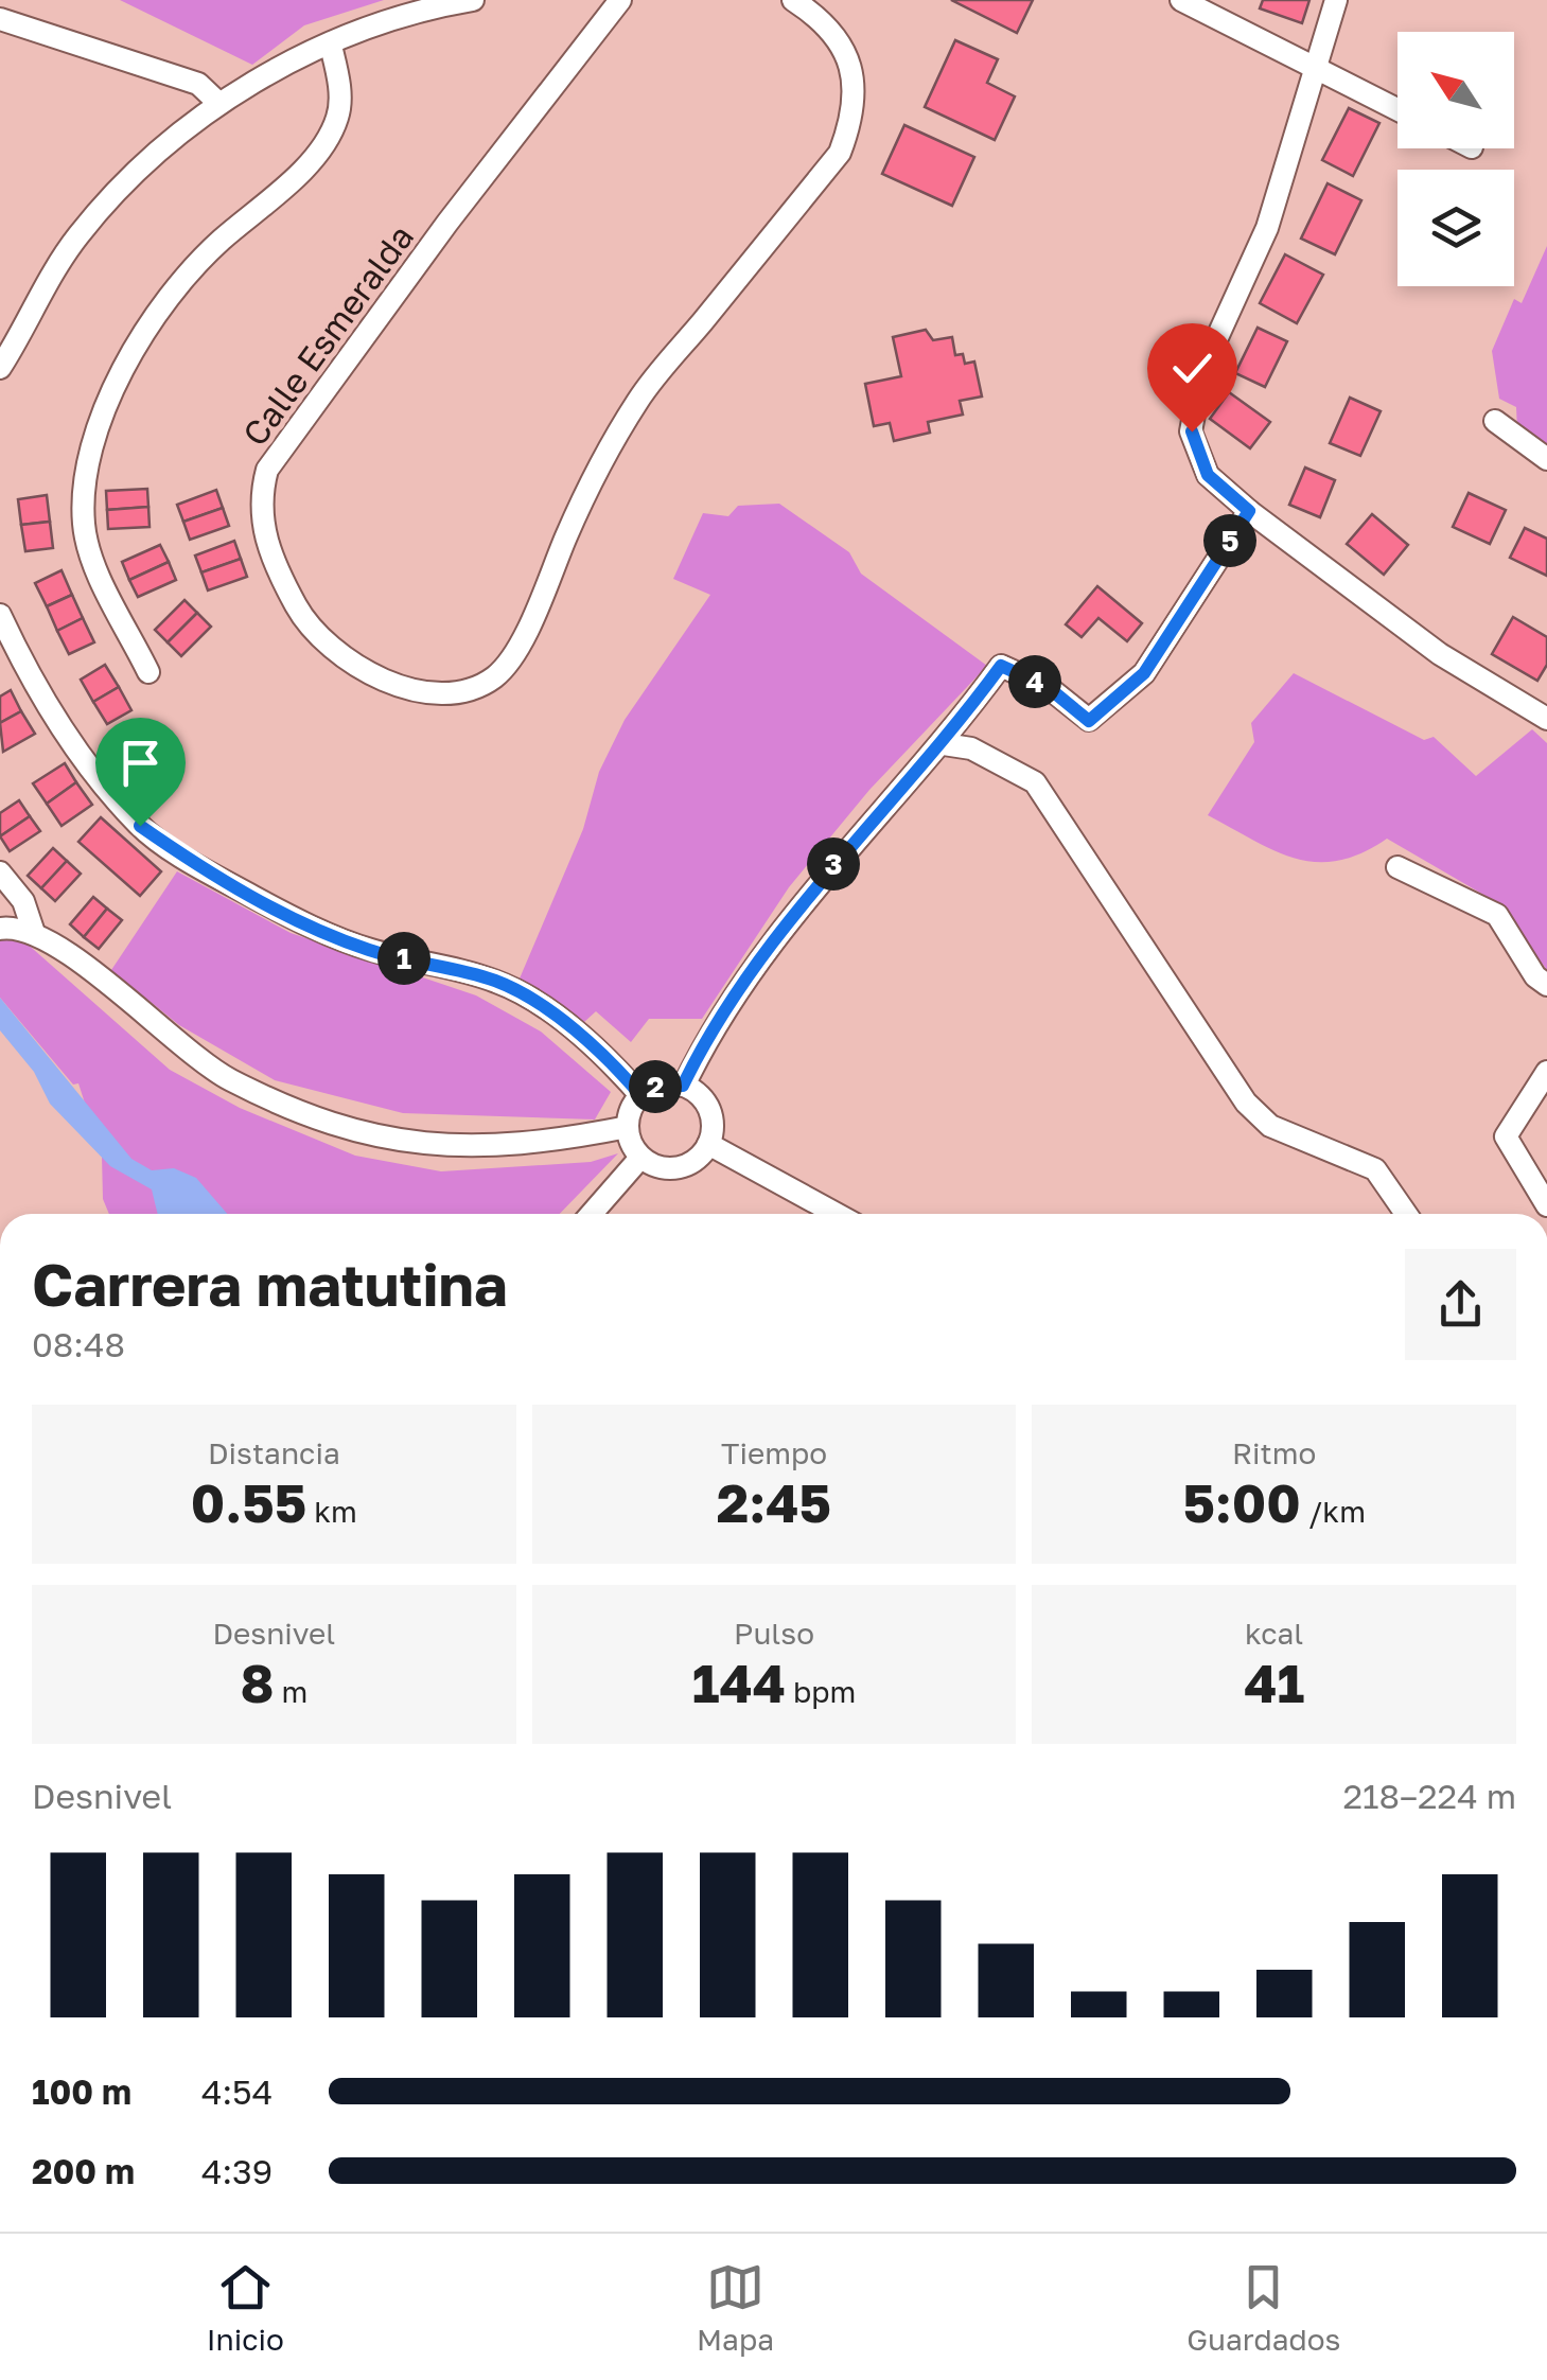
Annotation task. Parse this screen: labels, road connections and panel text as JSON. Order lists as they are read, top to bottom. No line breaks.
{"streets":{"street":["Calle Esmeralda"]},"north":"top left","page":{"pins":["5","4","3","1","2"],"heading":["Carrera matutina","08:48"],"stats":[["Distancia","0.55 km"],["Tiempo","2:45"],["Ritmo","5:00 /km"],["Desnivel","8 m"],["Pulso","144 bpm"],["kcal","41"]],"chart":["Desnivel","218–224 m"],"list":[{"name":"100 m","note":"4:54"},{"name":"200 m","note":"4:39"}],"tabs":["Inicio","Mapa","Guardados"]}}
